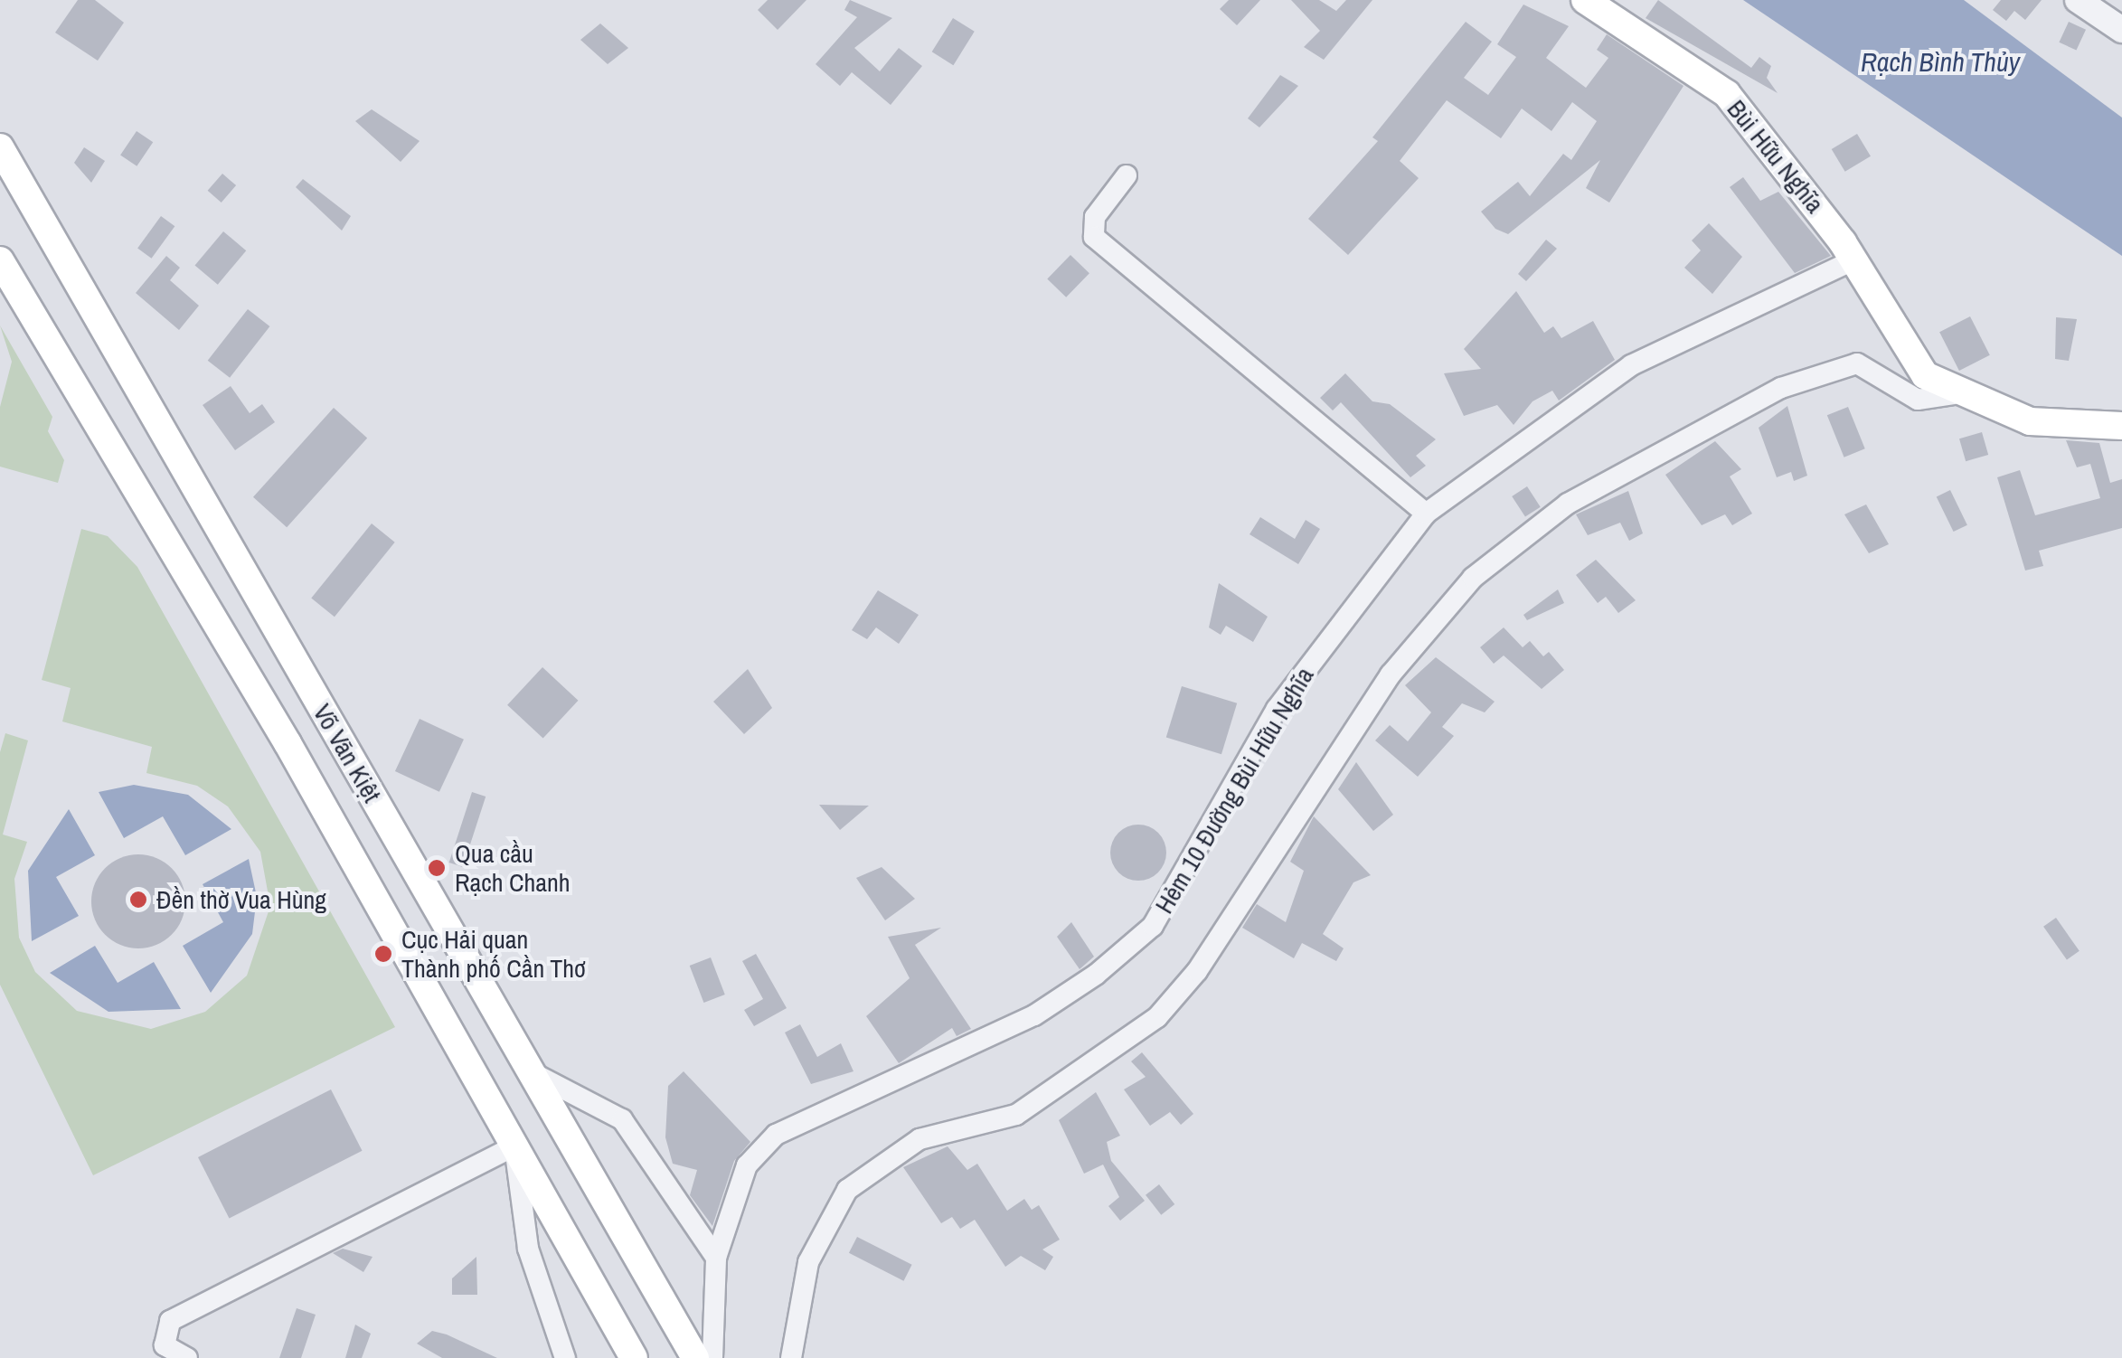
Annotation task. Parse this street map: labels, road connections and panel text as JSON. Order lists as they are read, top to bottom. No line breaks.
{"streets":{"main road":["Bùi Hữu Nghĩa","Võ Văn Kiệt"],"street":["Hẻm 10 Đường Bùi Hữu Nghĩa"]},"crossings":[["Bùi Hữu Nghĩa","Hẻm 10 Đường Bùi Hữu Nghĩa"]],"water":["Rạch Bình Thủy"],"places":["Qua cầu Rạch Chanh","Đền thờ Vua Hùng","Cục Hải quan Thành phố Cần Thơ"]}
